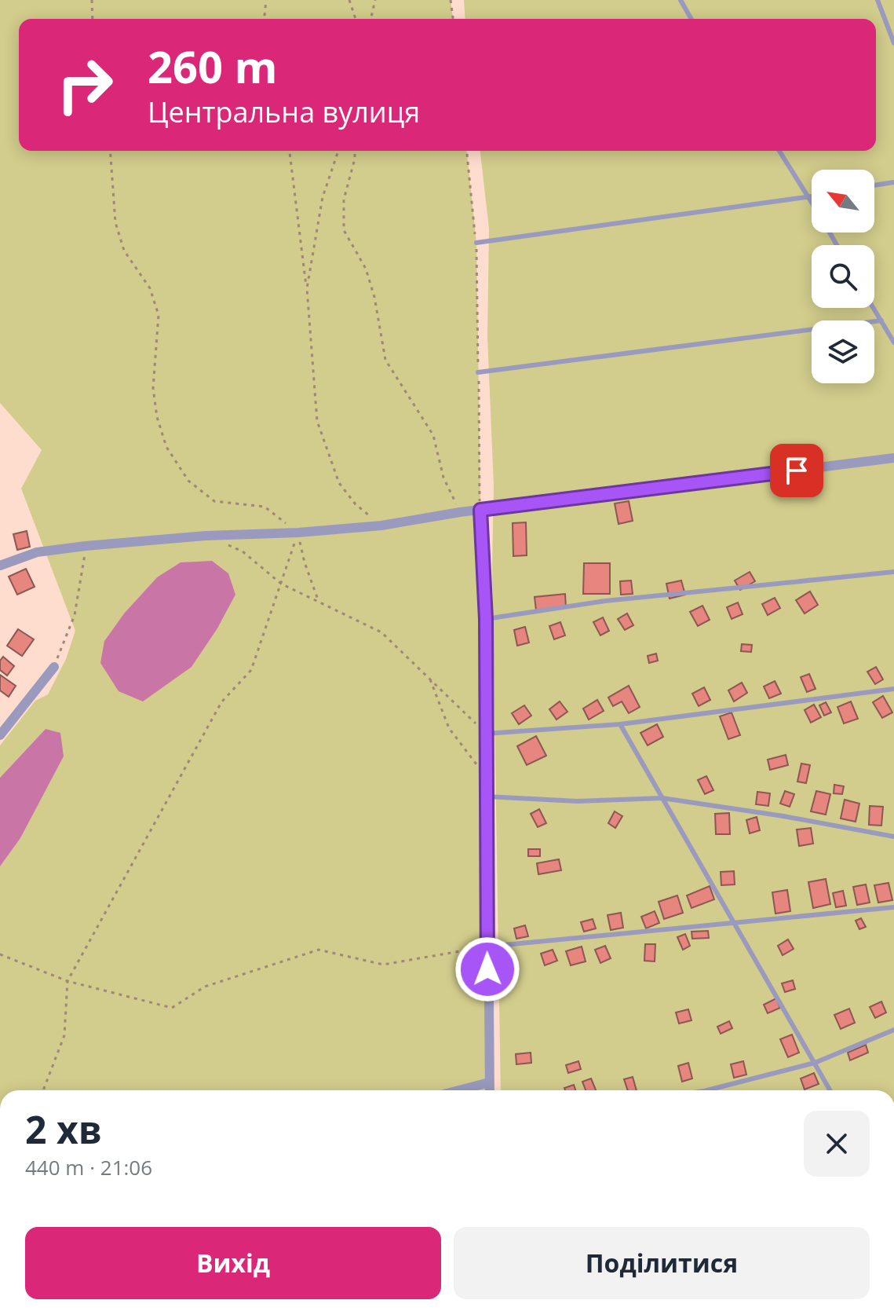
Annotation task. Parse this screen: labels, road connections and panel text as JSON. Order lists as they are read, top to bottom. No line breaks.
{"north":"top left","page":{"turn":["260 m","Центральна вулиця"],"heading":["2 хв","440 m · 21:06"],"buttons":["Вихід","Поділитися"]}}
